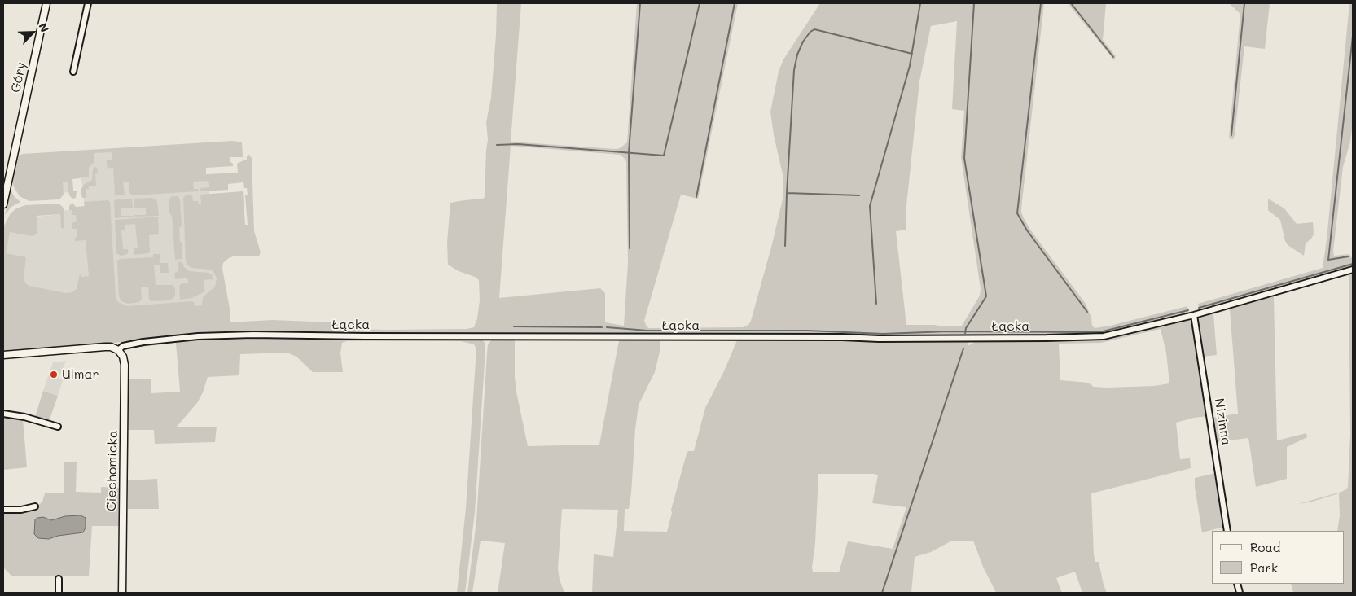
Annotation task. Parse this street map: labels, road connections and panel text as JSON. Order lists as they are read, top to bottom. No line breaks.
{"streets":{"street":["Góry","Łącka","Nizinna","Ciechomicka"]},"crossings":[["Łącka","Nizinna"],["Łącka","Ciechomicka"]],"places":["Ulmar"],"legend":["Road","Park"],"north":"top right"}
